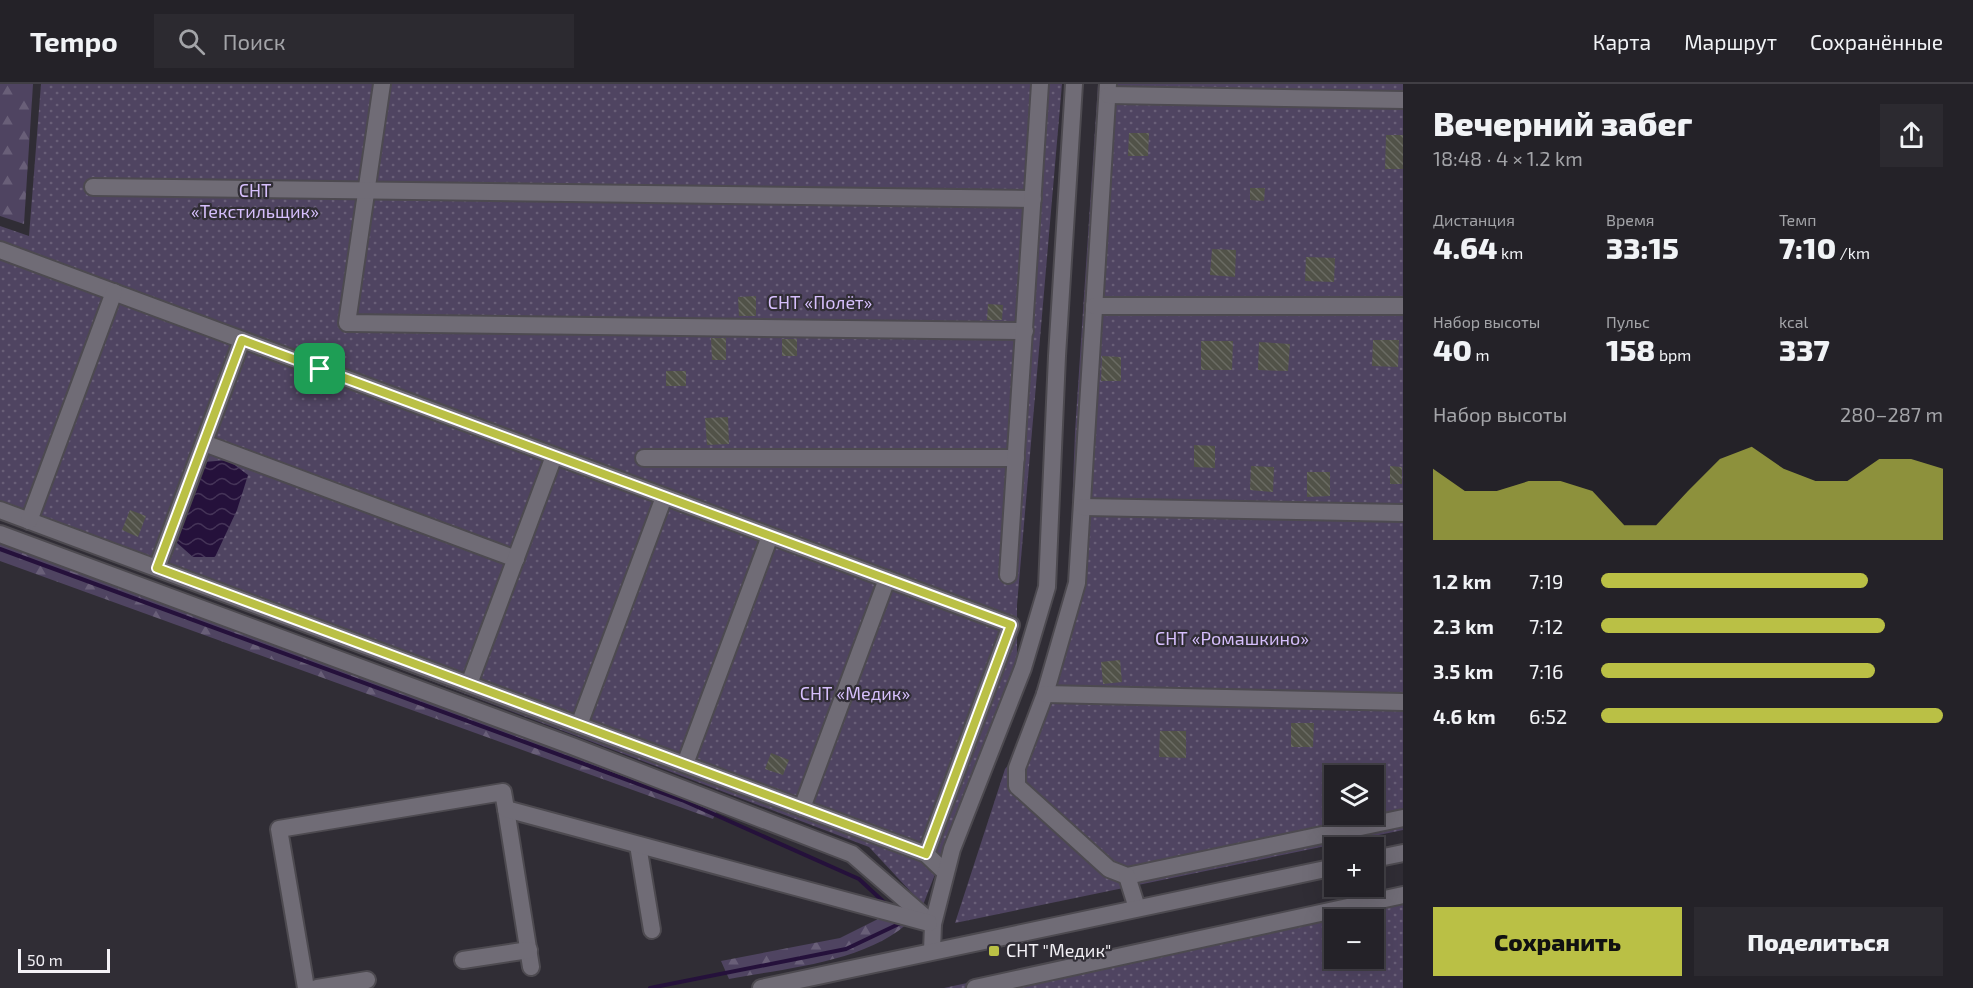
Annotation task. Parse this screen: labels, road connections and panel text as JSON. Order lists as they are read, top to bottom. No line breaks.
{"parks":["СНТ «Текстильщик»","СНТ «Полёт»","СНТ «Ромашкино»","СНТ «Медик»"],"places":{"transit":["СНТ \"Медик\""]},"scale_bar":"50 m","page":{"header":"Tempo","search":"Поиск","nav":["Карта","Маршрут","Сохранённые"],"heading":["Вечерний забег","18:48 · 4 × 1.2 km"],"stats":[["Дистанция","4.64 km"],["Время","33:15"],["Темп","7:10 /km"],["Набор высоты","40 m"],["Пульс","158 bpm"],["kcal","337"]],"chart":["Набор высоты","280–287 m"],"list":[{"name":"1.2 km","note":"7:19"},{"name":"2.3 km","note":"7:12"},{"name":"3.5 km","note":"7:16"},{"name":"4.6 km","note":"6:52"}],"map_buttons":["+","−"],"buttons":["Сохранить","Поделиться"],"scale":"50 m"}}
